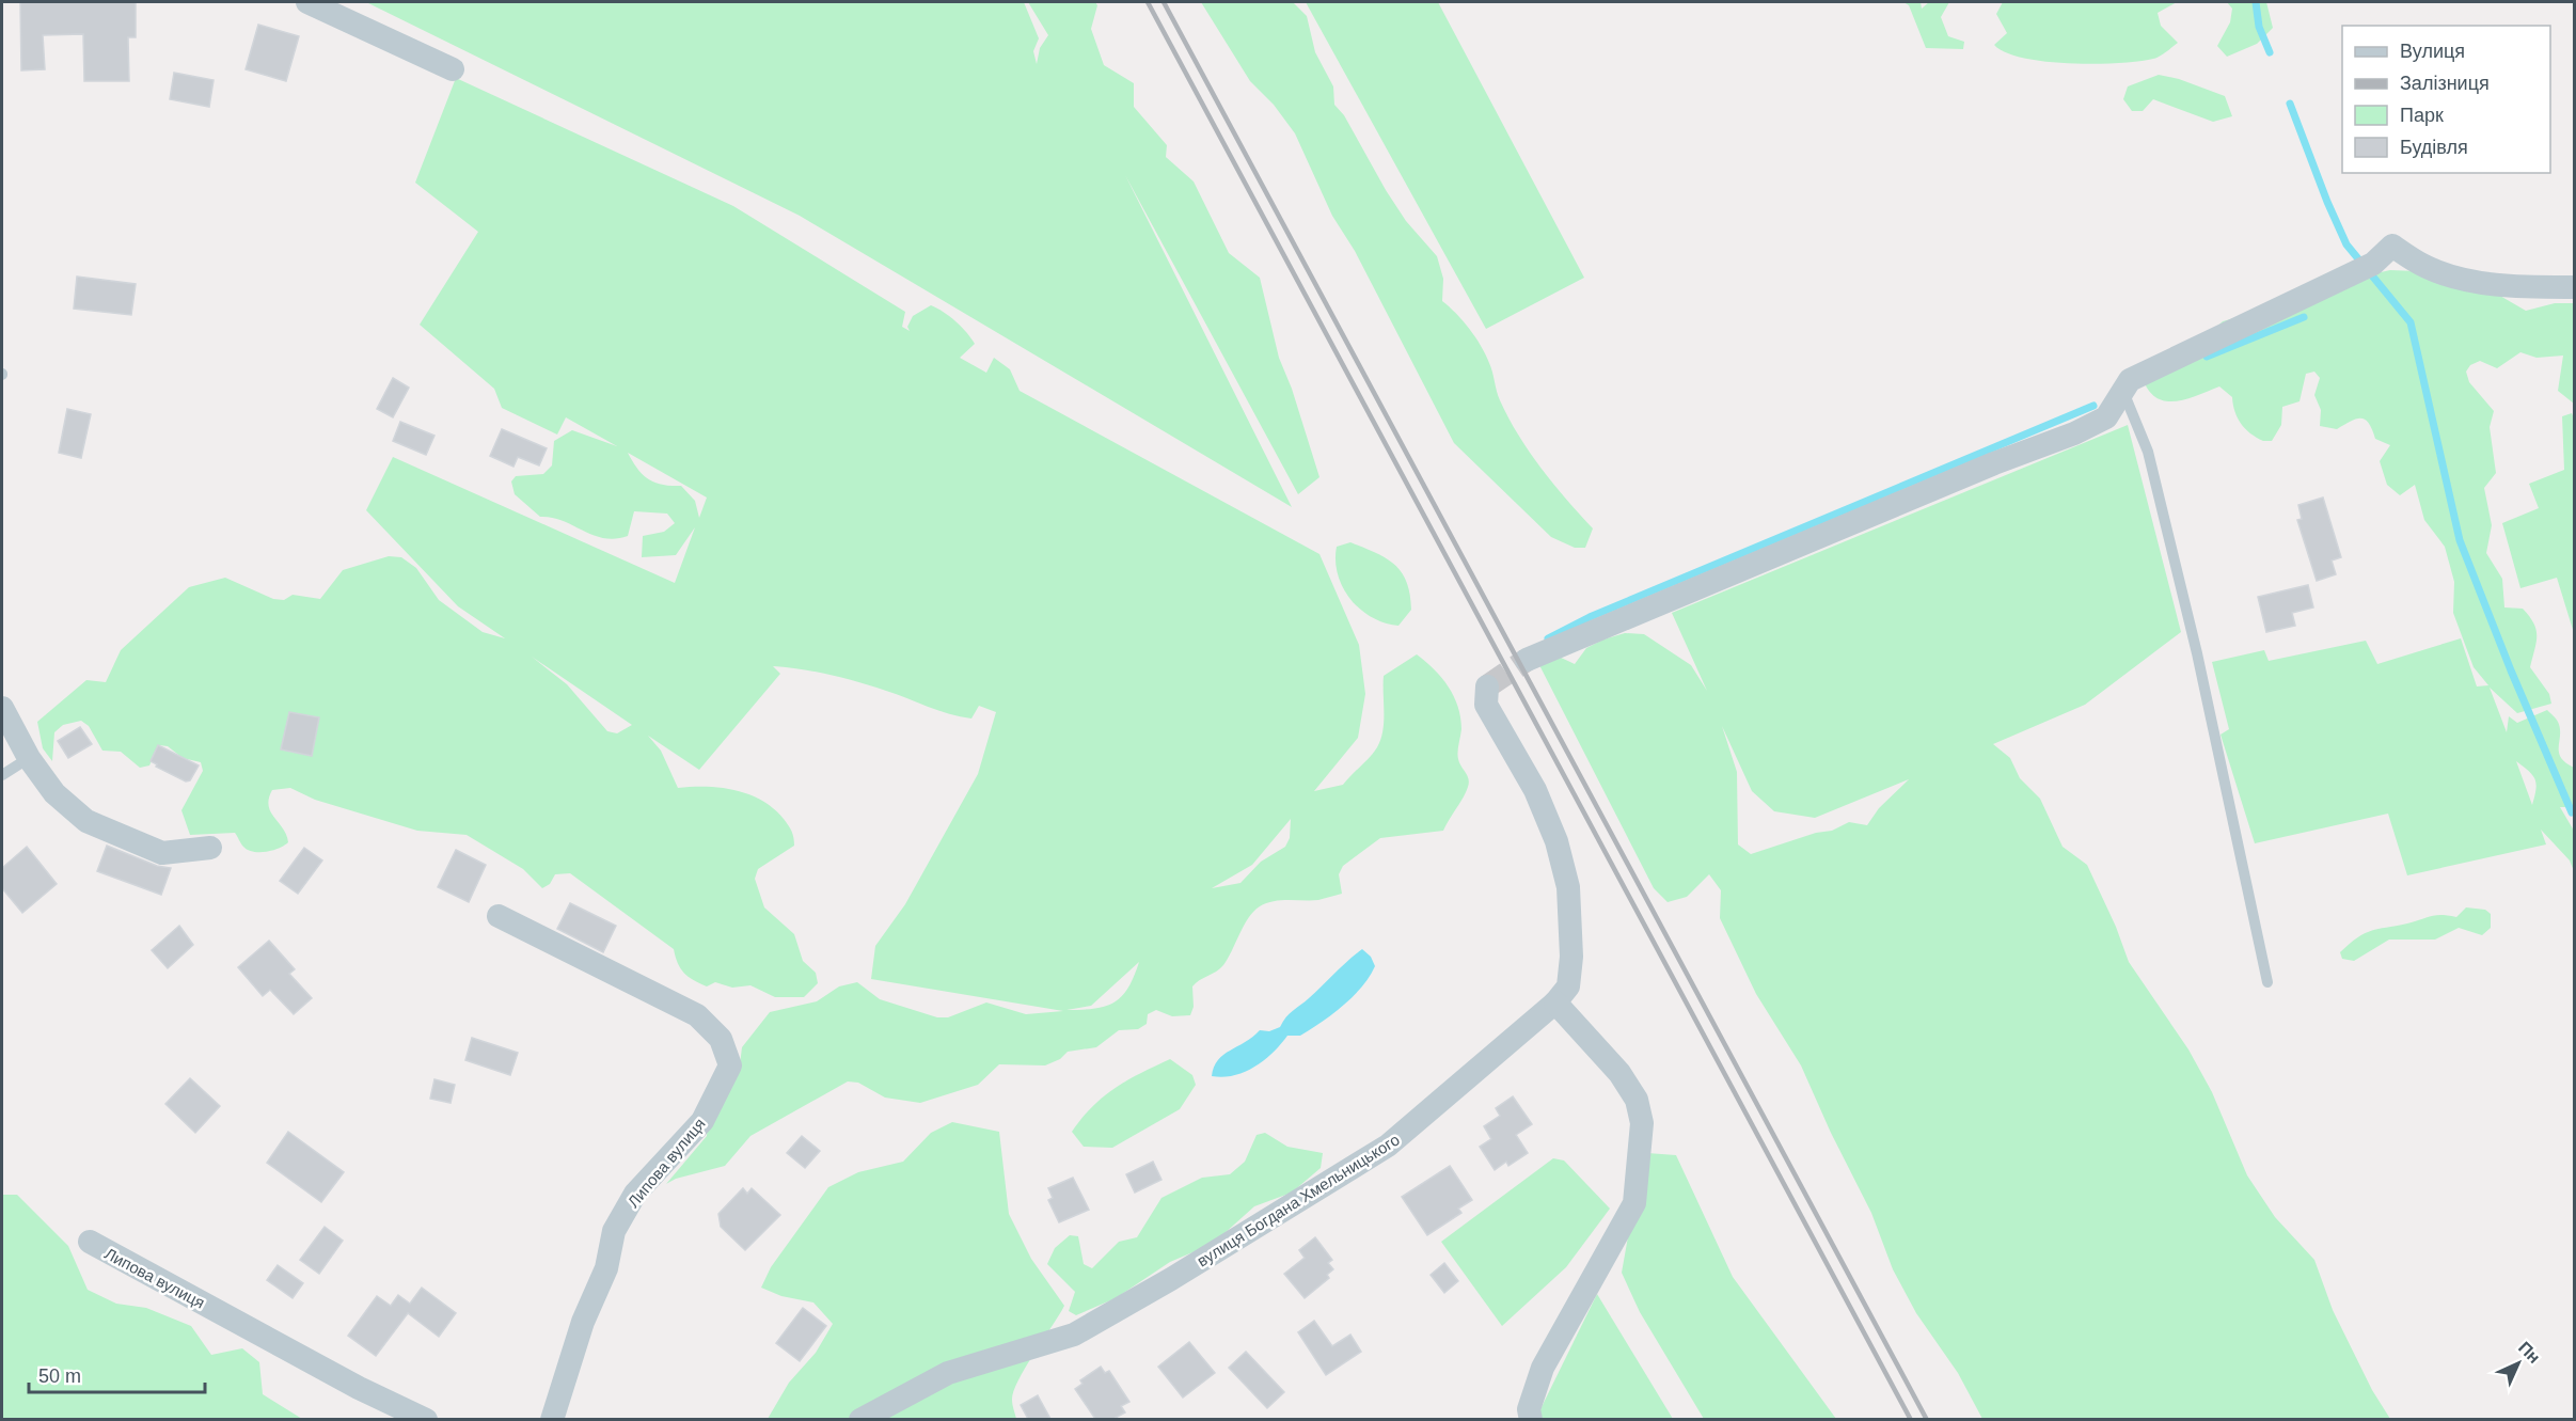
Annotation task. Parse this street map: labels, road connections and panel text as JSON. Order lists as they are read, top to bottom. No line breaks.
{"streets":{"street":["Липова вулиця","вулиця Богдана Хмельницького"]},"legend":["Вулиця","Залізниця","Парк","Будівля"],"scale_bar":"50 m","north":"top right"}
